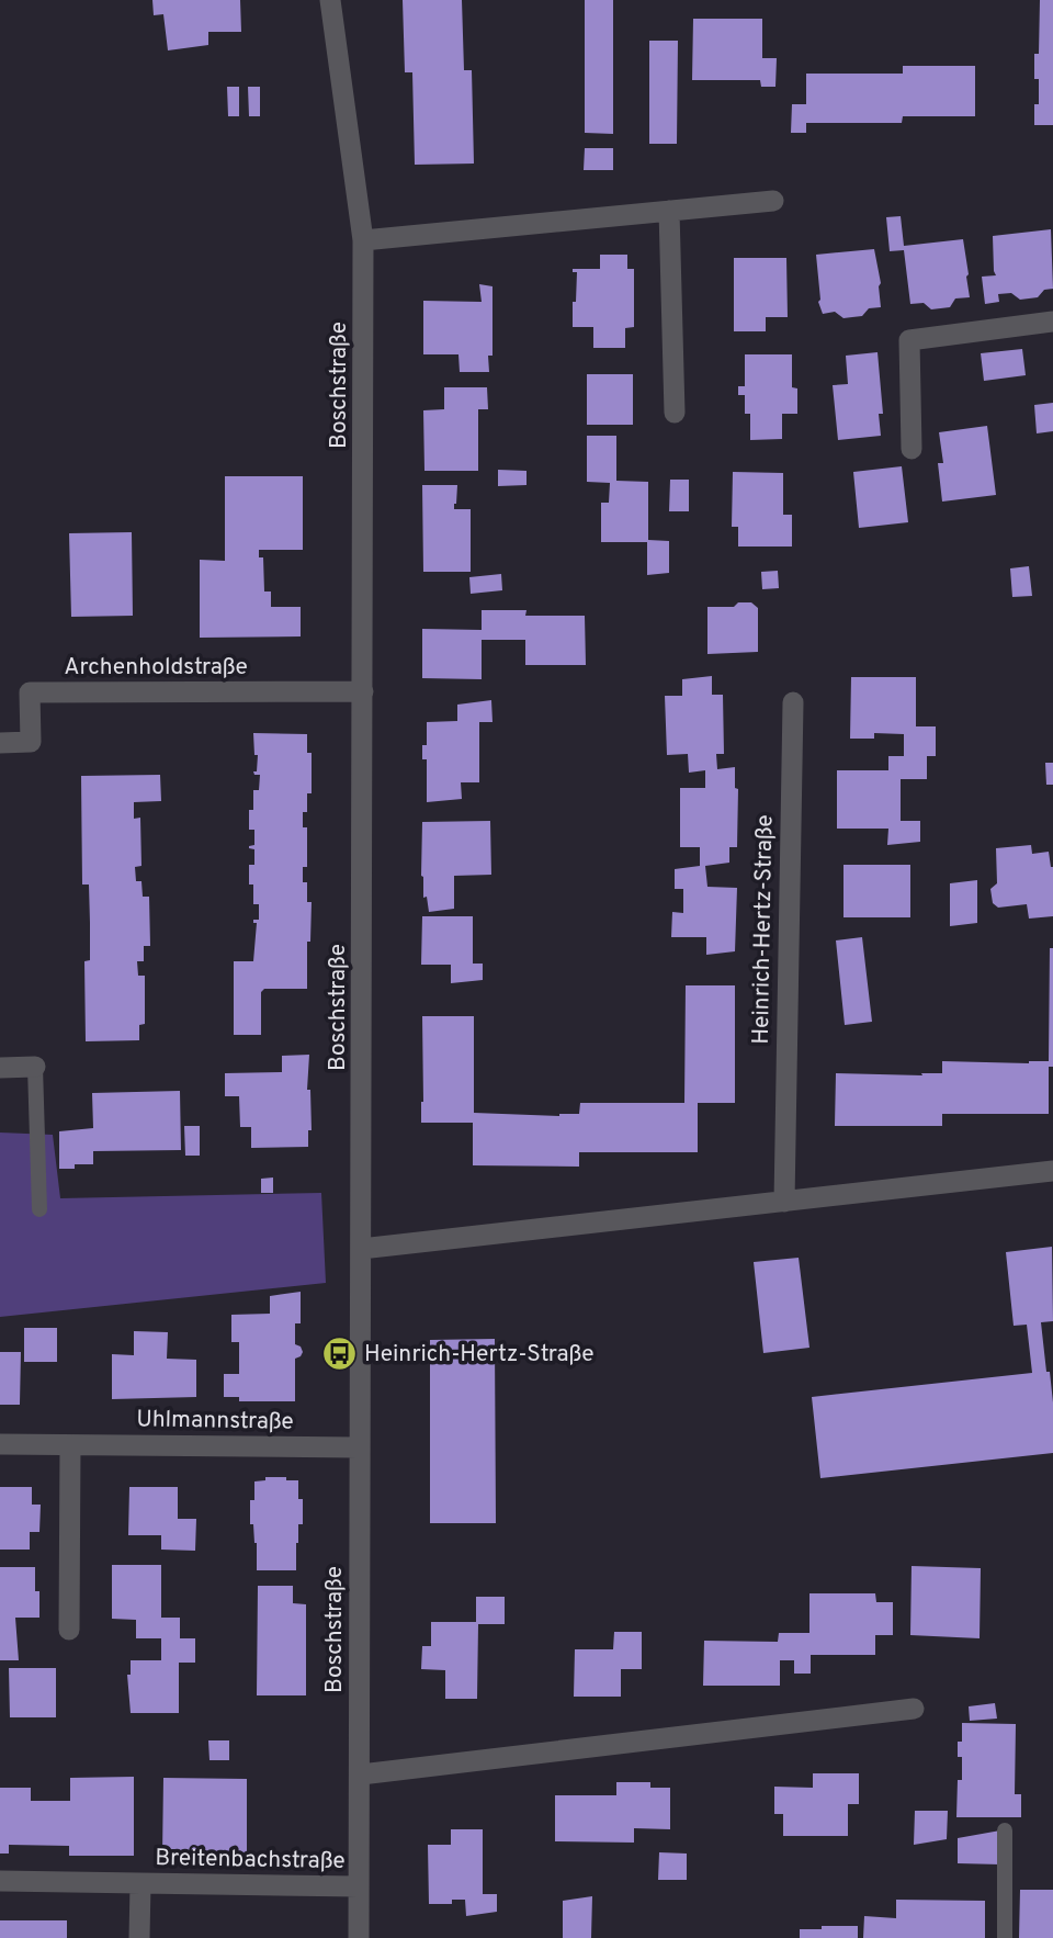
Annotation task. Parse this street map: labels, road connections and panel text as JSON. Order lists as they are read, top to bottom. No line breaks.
{"streets":{"street":["Boschstraße","Archenholdstraße","Heinrich-Hertz-Straße","Uhlmannstraße","Breitenbachstraße"]},"crossings":[["Boschstraße","Archenholdstraße"],["Boschstraße","Uhlmannstraße"],["Boschstraße","Breitenbachstraße"]],"places":{"bus stop":["Heinrich-Hertz-Straße"]}}
